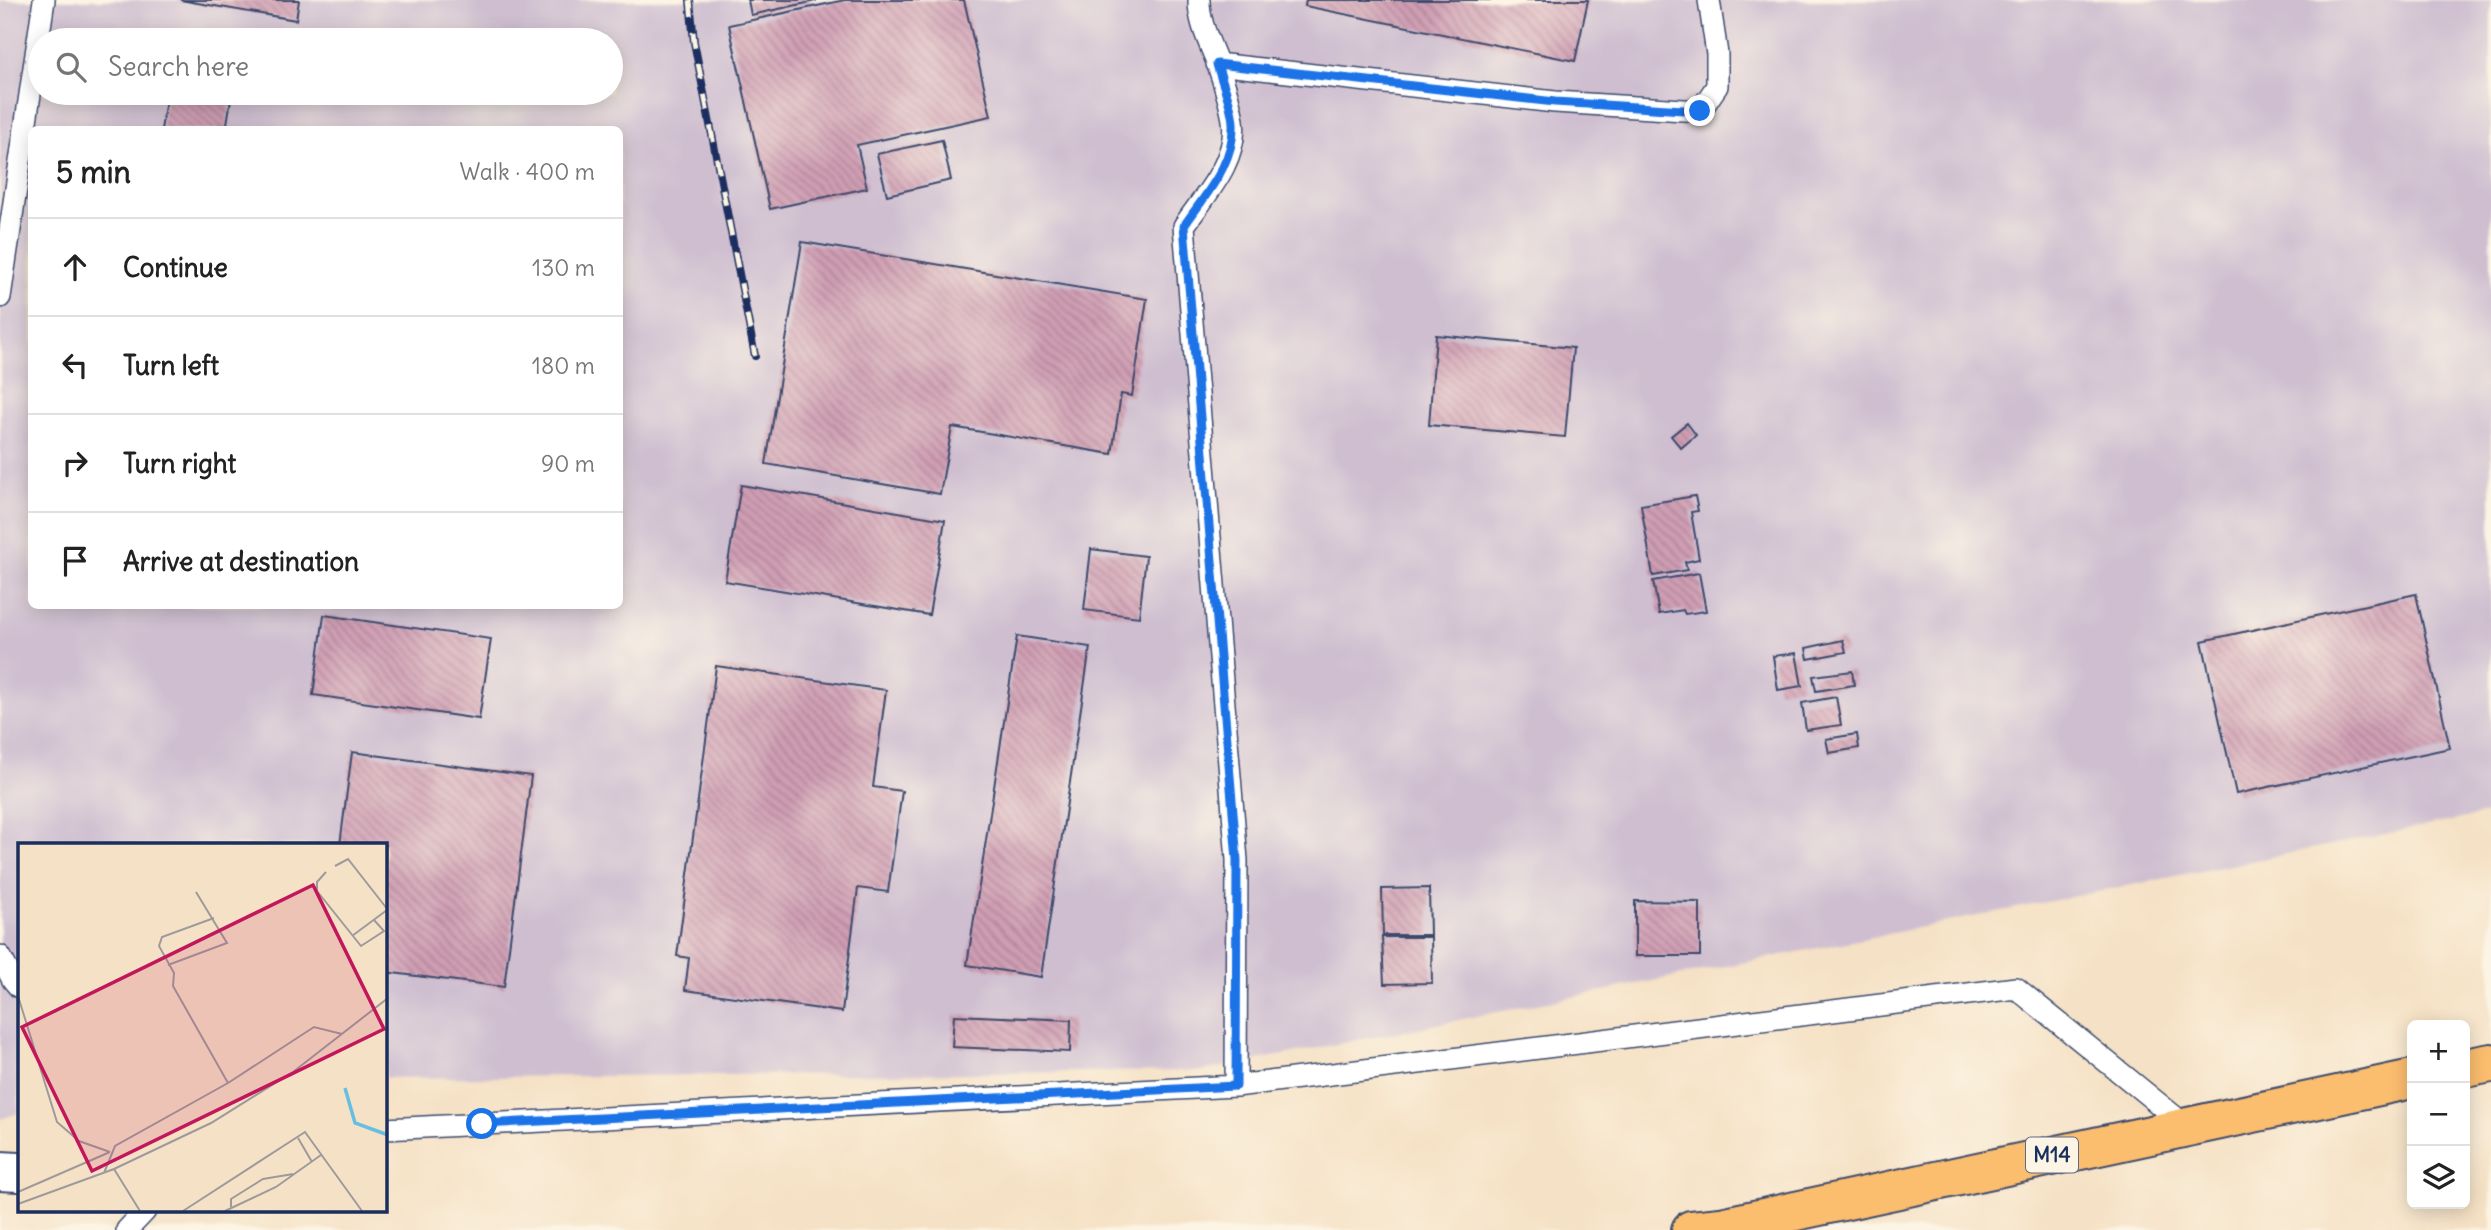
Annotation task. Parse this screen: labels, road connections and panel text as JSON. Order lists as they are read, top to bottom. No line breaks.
{"streets":{"highway":["M14"]},"page":{"search":"Search here","heading":["5 min","Walk · 400 m"],"list":[["Continue","130 m"],["Turn left","180 m"],["Turn right","90 m"],"Arrive at destination"],"map_buttons":["+","−"]}}
